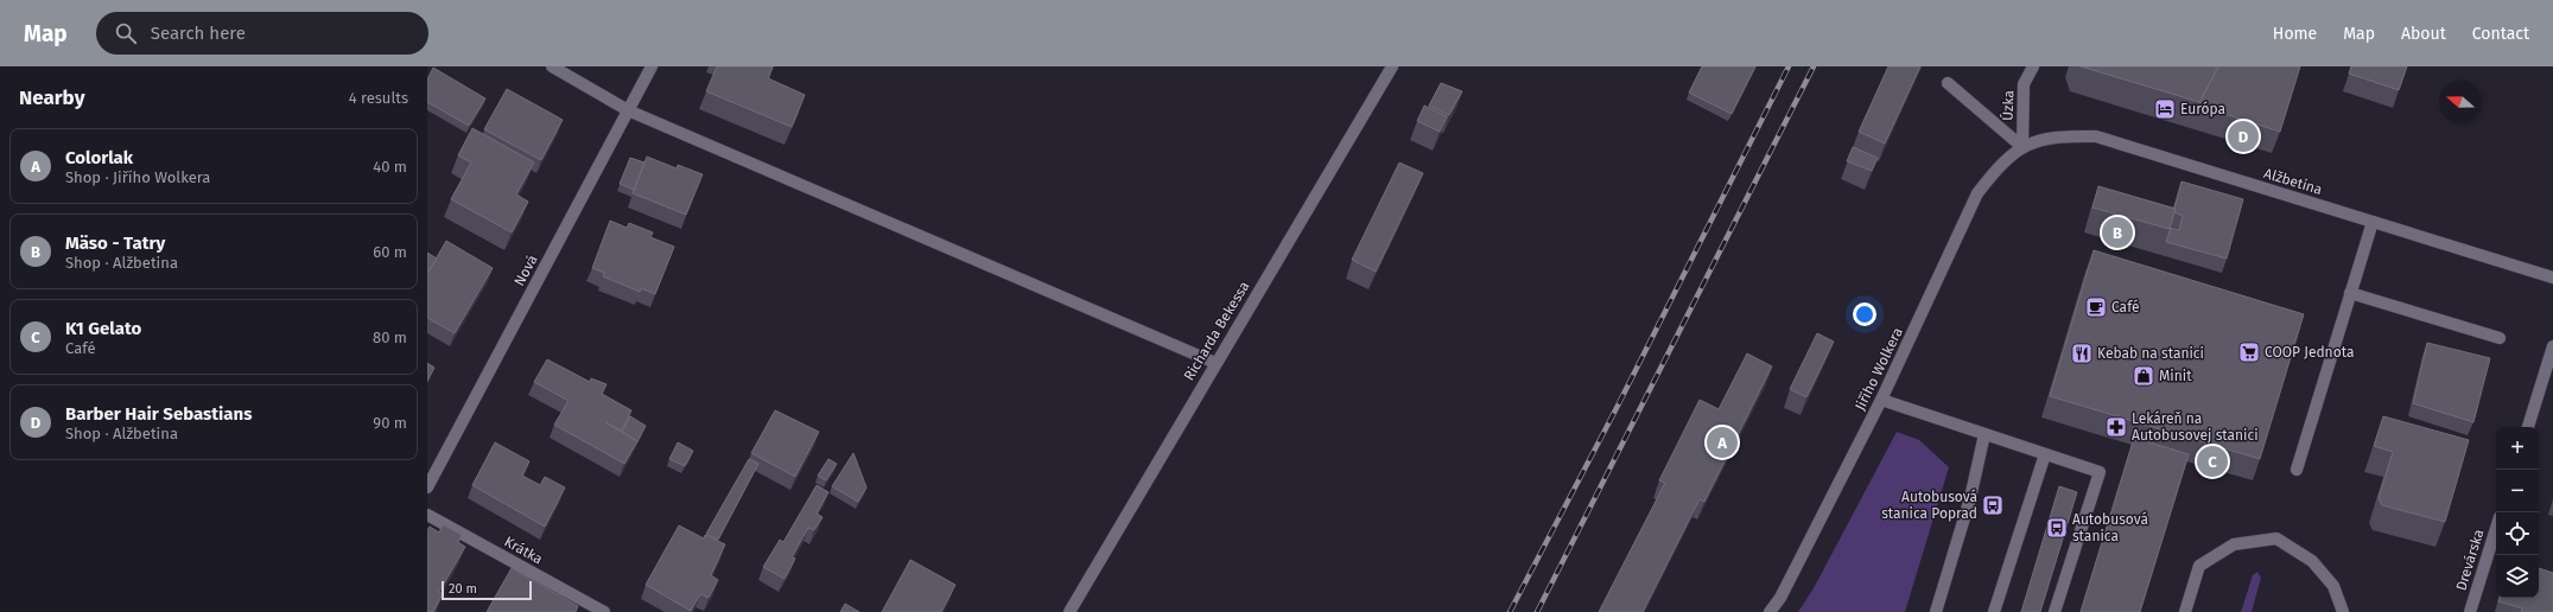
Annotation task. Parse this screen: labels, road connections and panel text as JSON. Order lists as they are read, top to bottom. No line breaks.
{"streets":{"street":["Úzka","Alžbetina","Nová","Richarda Bekessa","Jiřího Wolkera","Krátka","Drevárska"]},"crossings":[["Úzka","Alžbetina"],["Úzka","Jiřího Wolkera"],["Alžbetina","Jiřího Wolkera"]],"places":{"hotel":["Európa"],"cafe":["Café"],"supermarket":["COOP Jednota"],"restaurant":["Kebab na stanici"],"shop":["Minit"],"pharmacy":["Lekáreň na Autobusovej stanici"],"bus stop":["Autobusová stanica Poprad","Autobusová stanica"]},"scale_bar":"20 m","north":"left","page":{"header":"Map","search":"Search here","nav":["Home","Map","About","Contact"],"heading":["Nearby","4 results"],"pins":["D","B","A","C"],"list":[{"mark":"A","name":"Colorlak","note":"Shop · Jiřího Wolkera","value":"40 m"},{"mark":"B","name":"Mäso - Tatry","note":"Shop · Alžbetina","value":"60 m"},{"mark":"C","name":"K1 Gelato","note":"Café","value":"80 m"},{"mark":"D","name":"Barber Hair Sebastians","note":"Shop · Alžbetina","value":"90 m"}],"map_buttons":["+","−"],"scale":"20 m"}}
